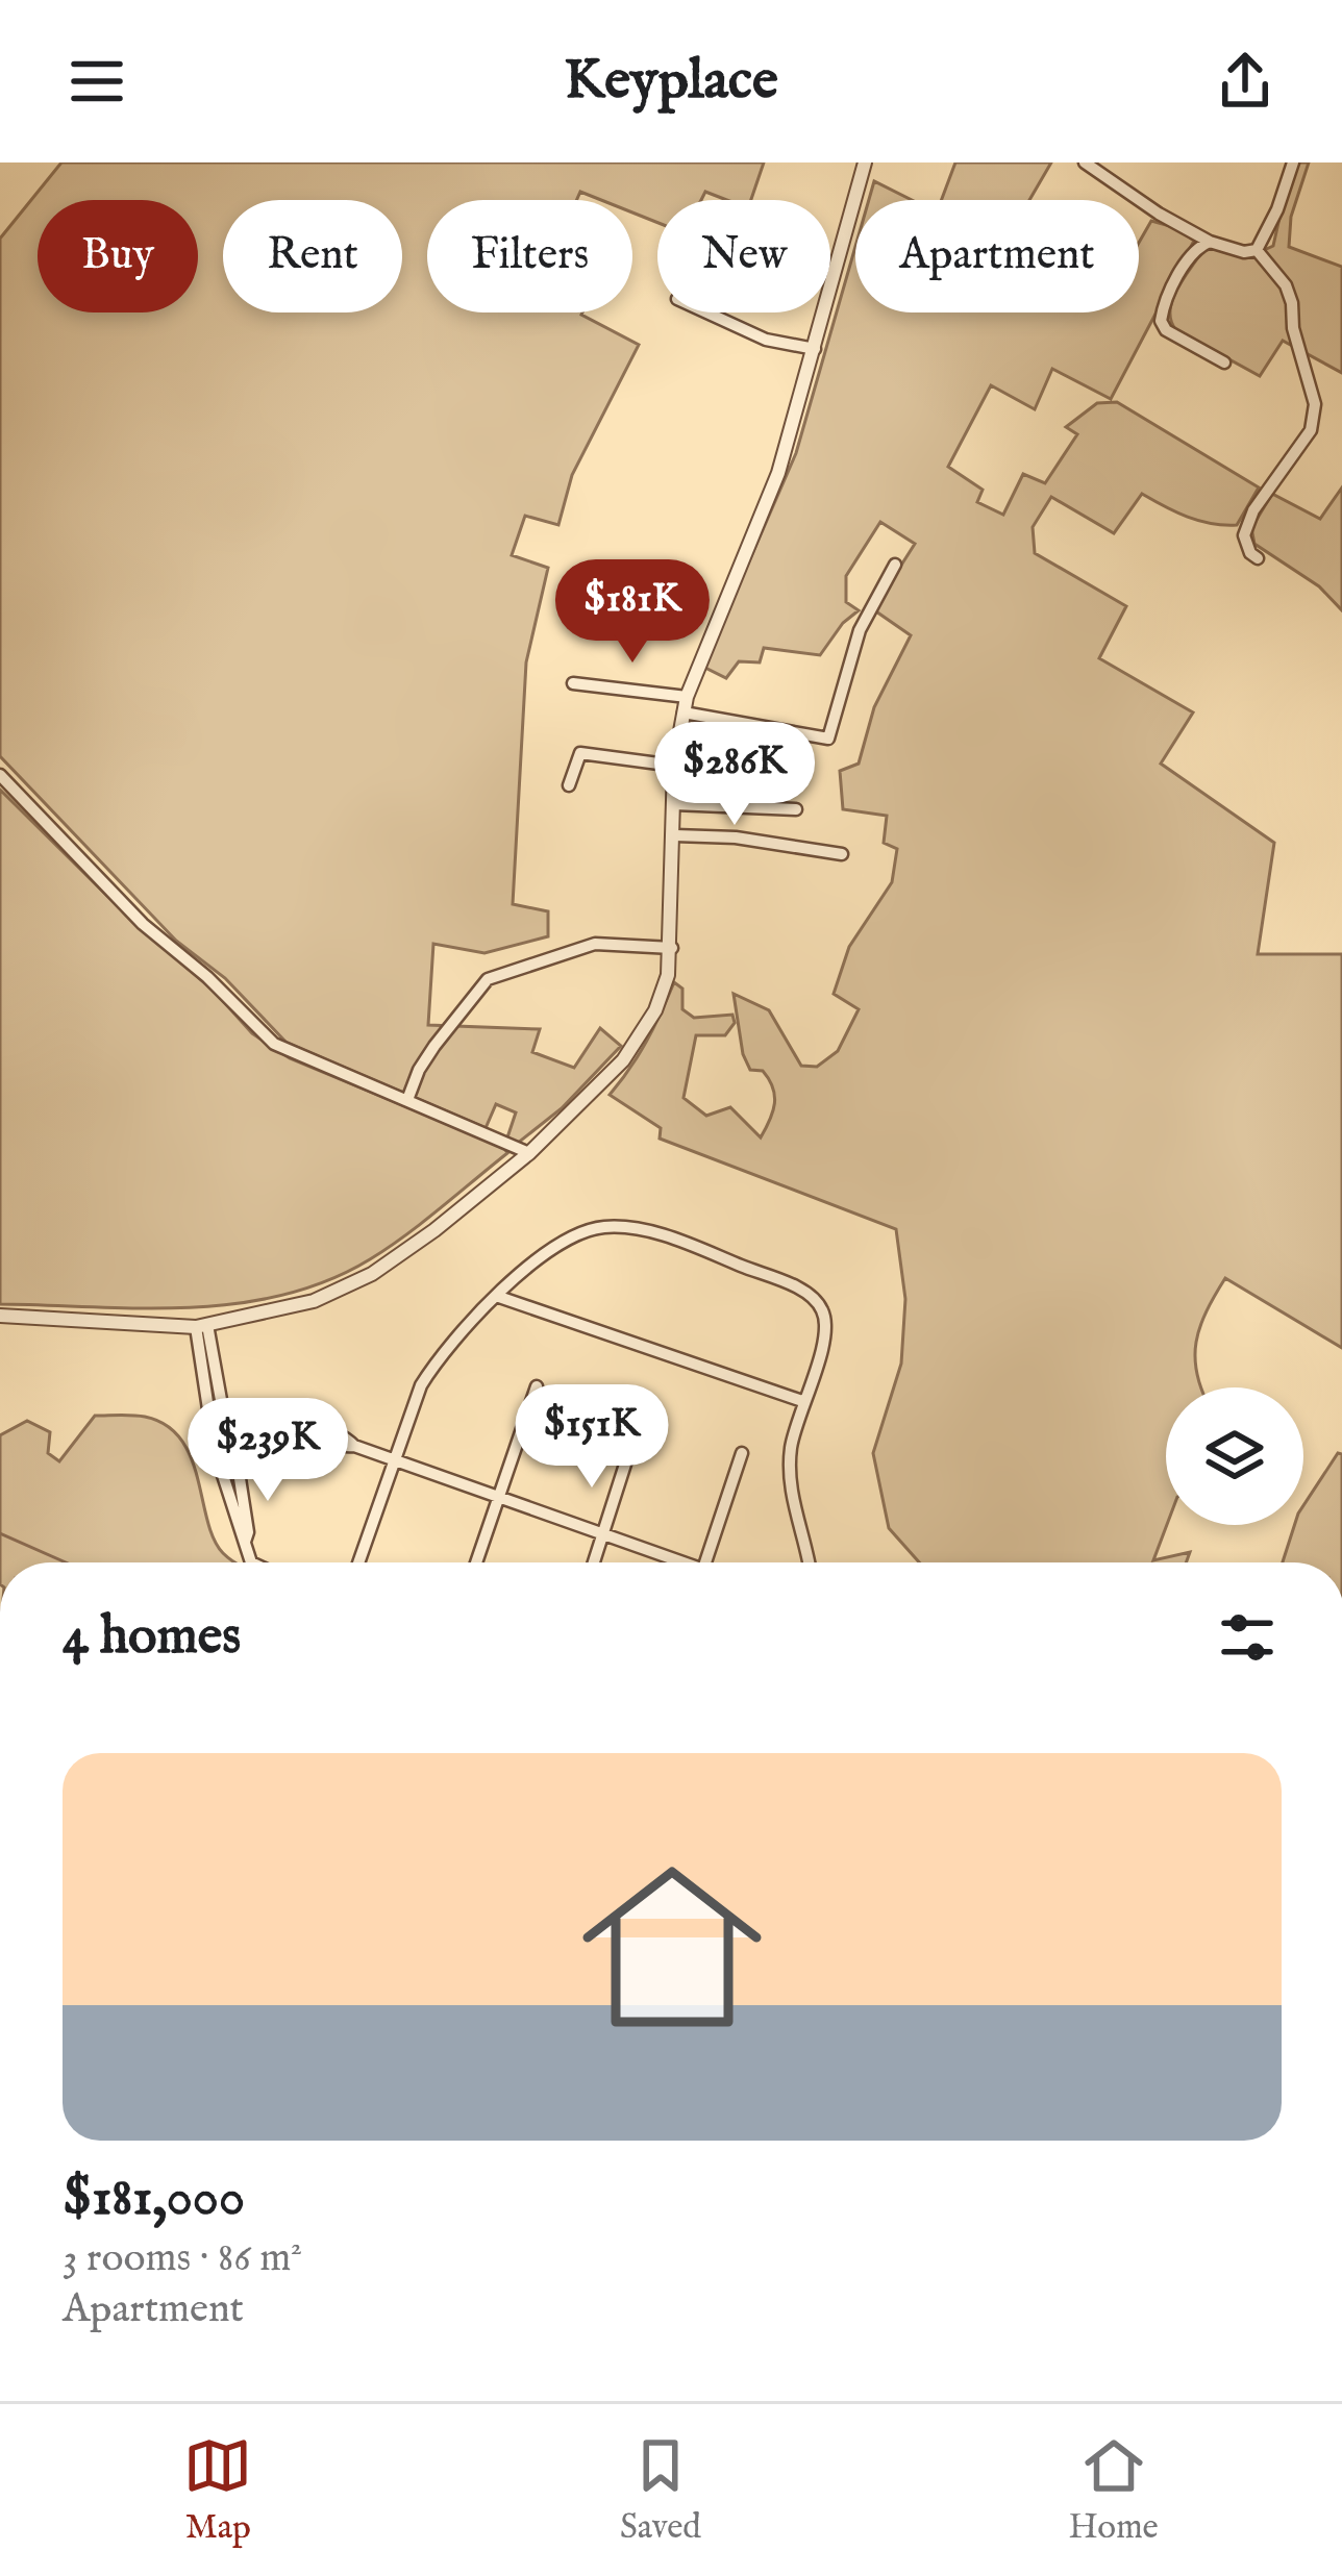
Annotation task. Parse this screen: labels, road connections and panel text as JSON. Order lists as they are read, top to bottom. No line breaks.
{"page":{"header":"Keyplace","chip":["Buy","Rent","Filters","New","Apartment"],"price":["$181K","$286K","$151K","$239K"],"heading":"4 homes","list":[{"name":"$181,000","note":"3 rooms · 86 m² · Apartment"}],"tabs":["Map","Saved","Home"]}}
